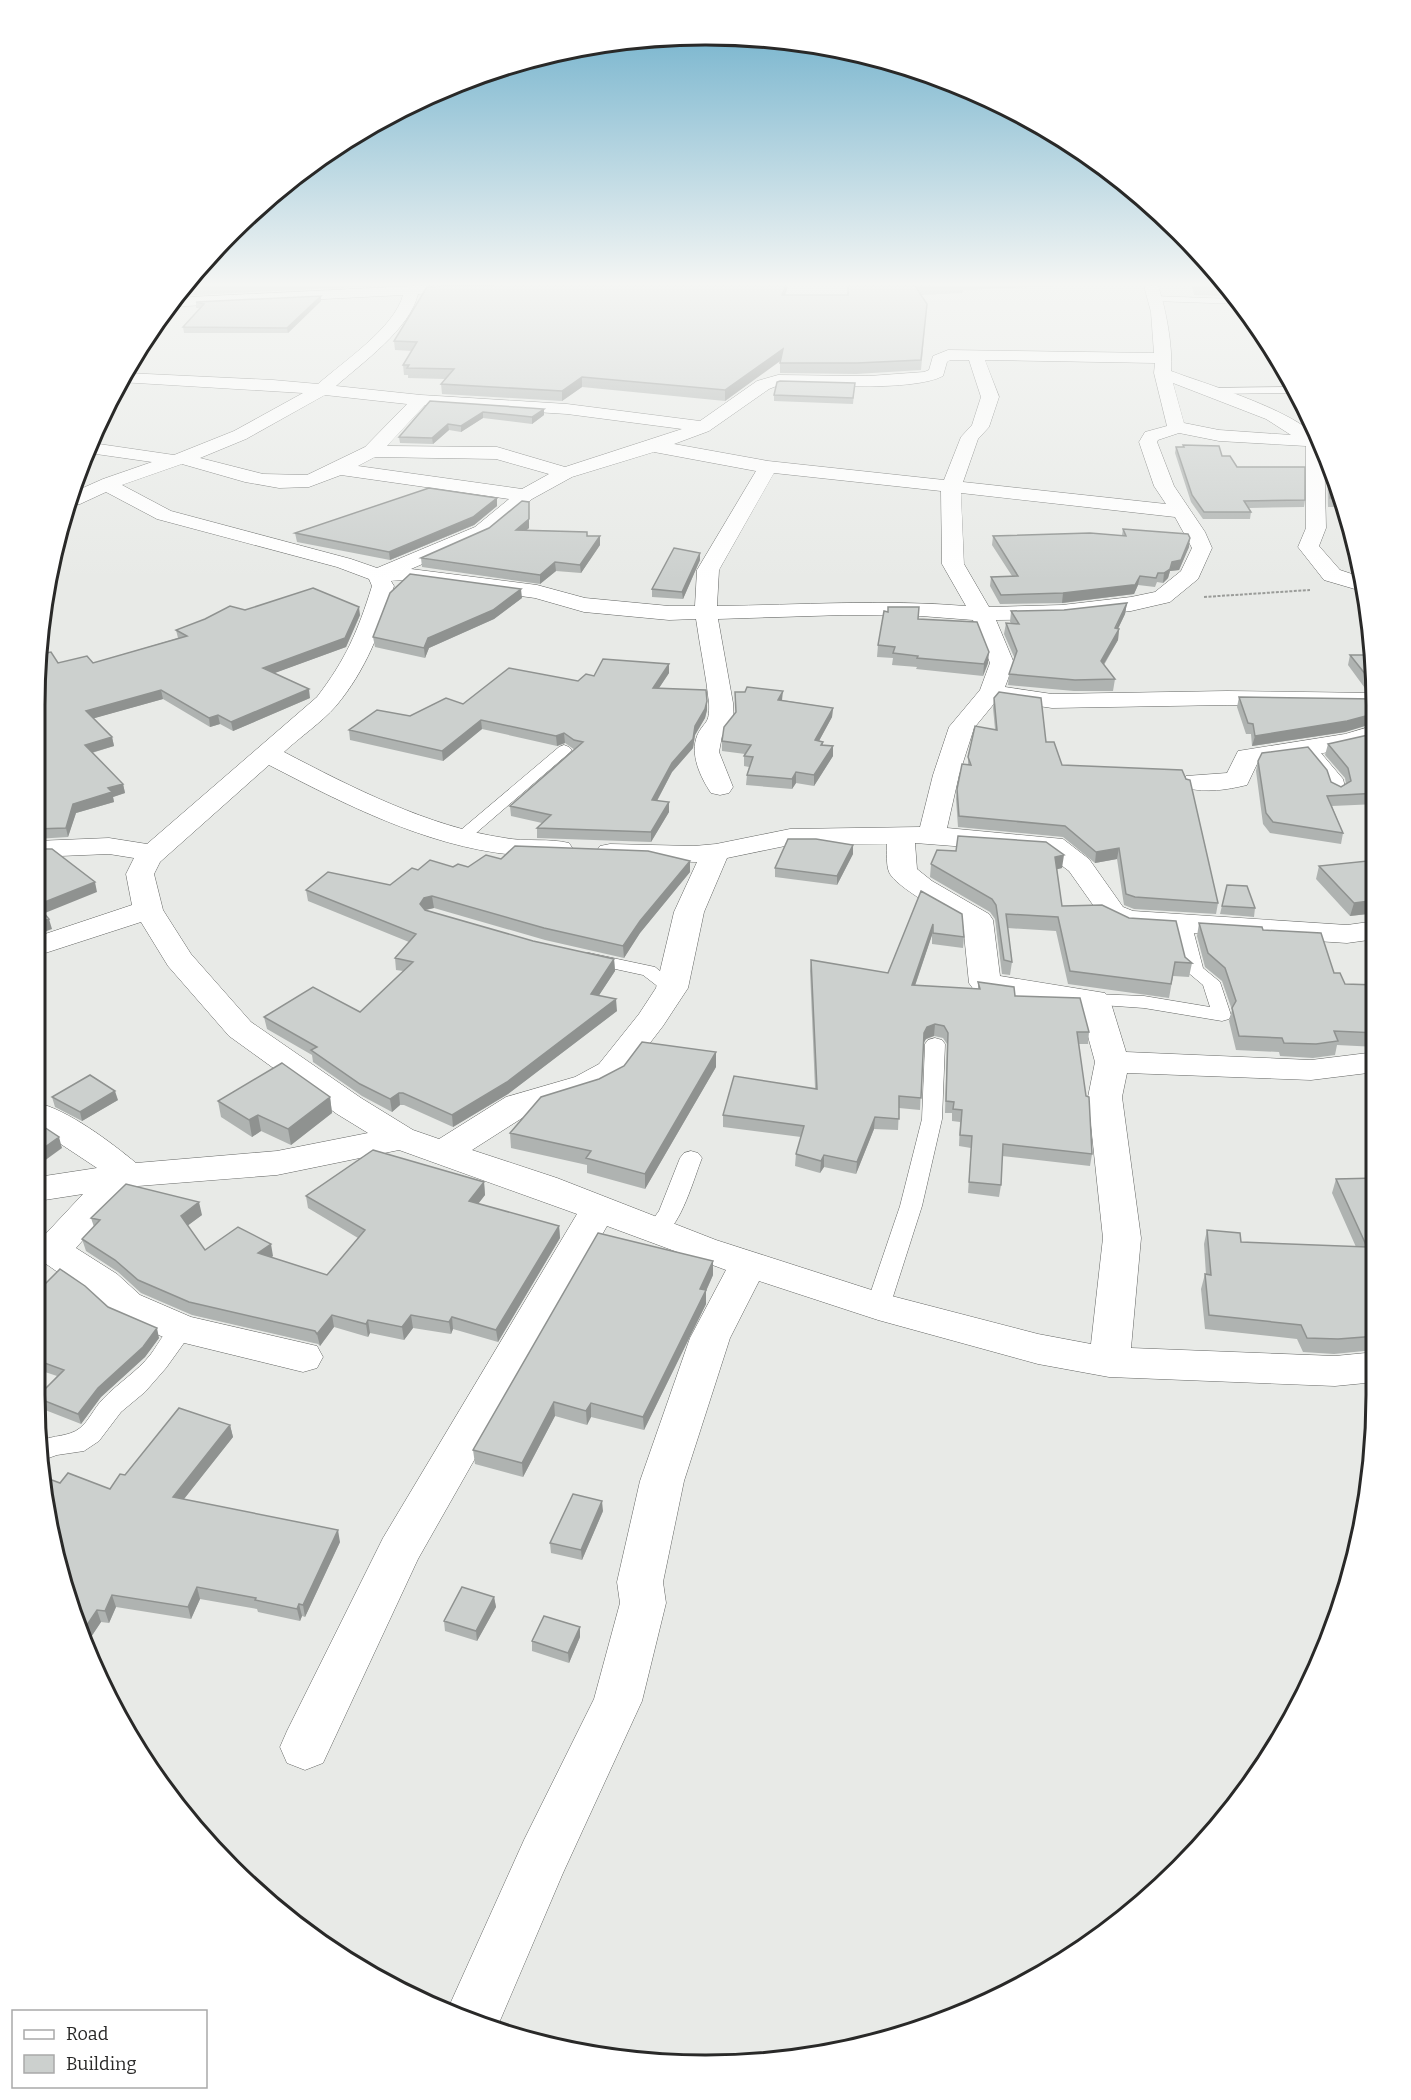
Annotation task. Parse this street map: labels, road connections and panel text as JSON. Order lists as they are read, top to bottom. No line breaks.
{"legend":["Road","Building"]}
